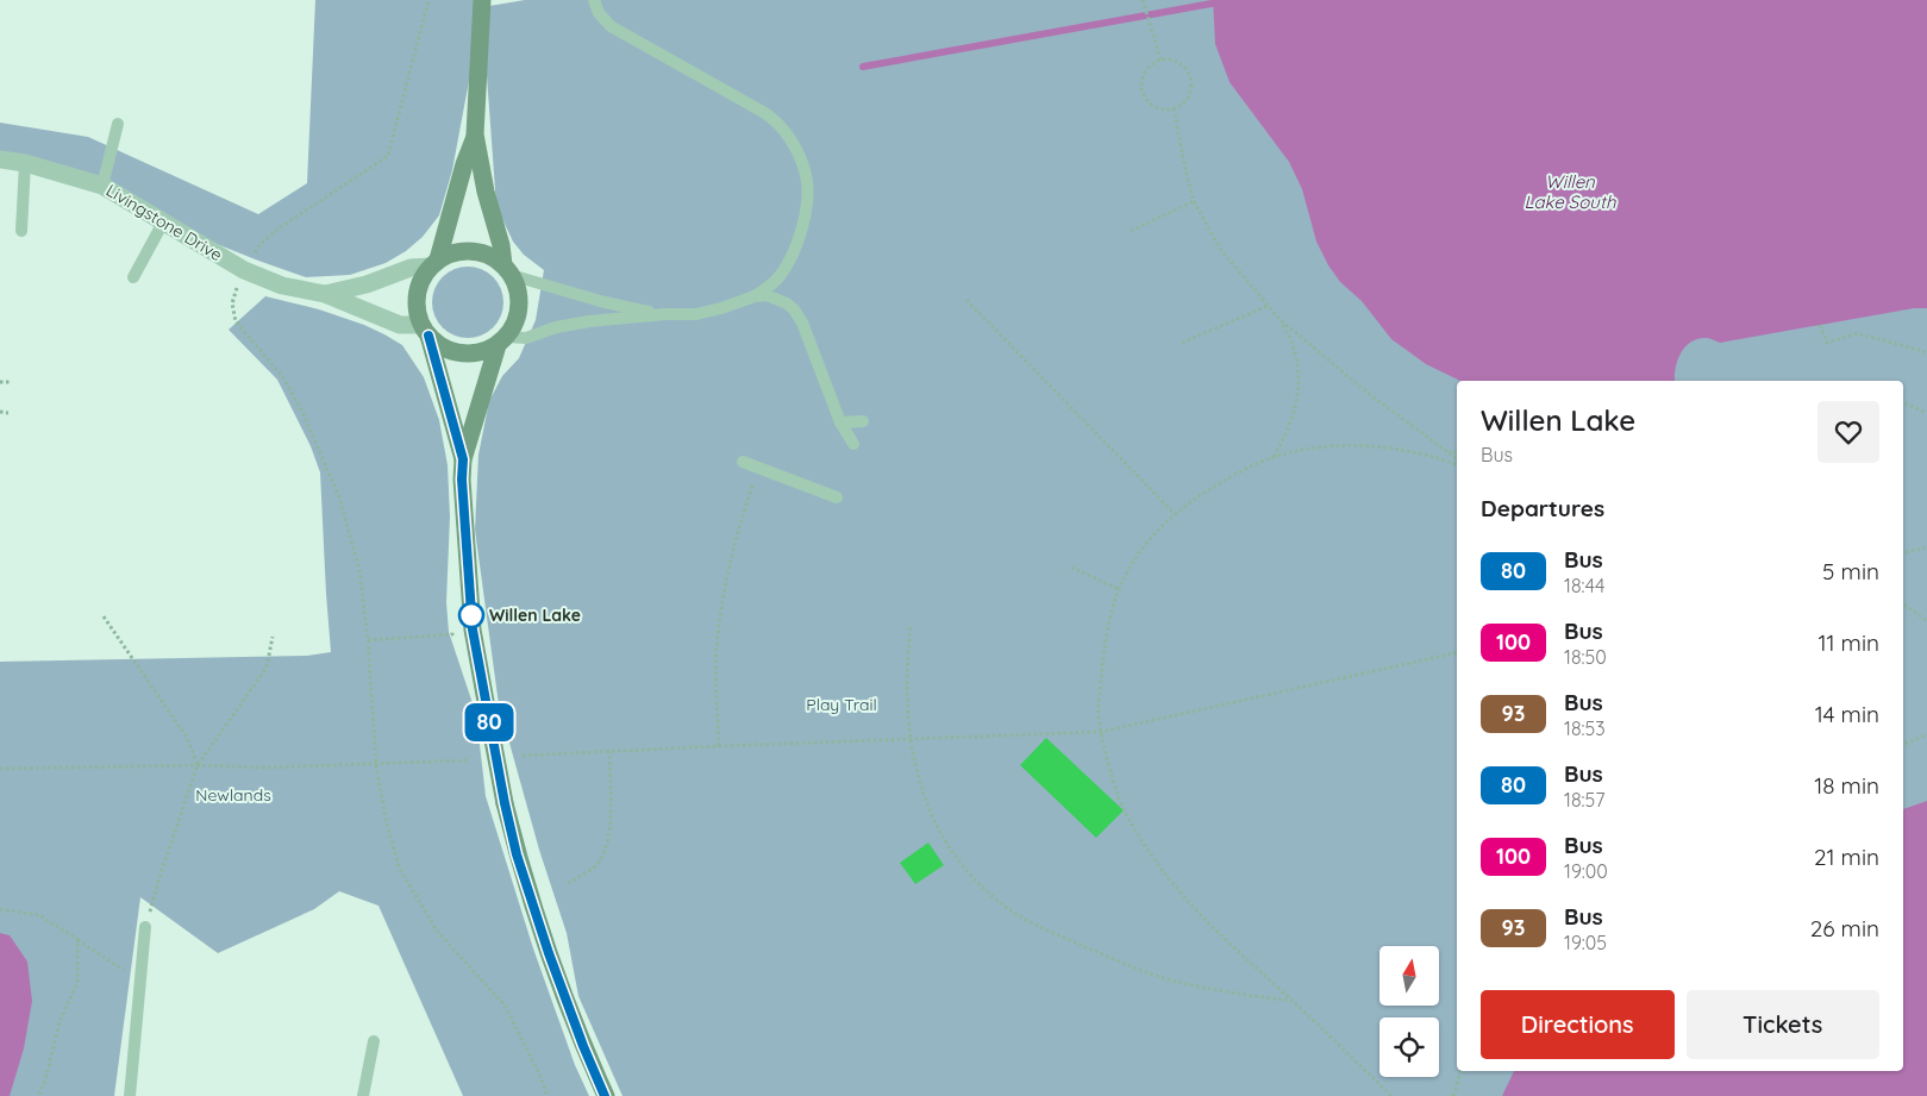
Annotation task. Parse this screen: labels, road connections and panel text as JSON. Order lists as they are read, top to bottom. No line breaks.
{"streets":{"street":["Livingstone Drive"]},"water":["Willen Lake South"],"parks":["Play Trail","Newlands"],"places":["Willen Lake"],"lines":["bus line 80"],"north":"top","page":{"on_map":"80","heading":[["Willen Lake","Bus"],"Departures"],"list":[{"mark":"80","name":"Bus","note":"18:44","value":"5 min"},{"mark":"100","name":"Bus","note":"18:50","value":"11 min"},{"mark":"93","name":"Bus","note":"18:53","value":"14 min"},{"mark":"80","name":"Bus","note":"18:57","value":"18 min"},{"mark":"100","name":"Bus","note":"19:00","value":"21 min"},{"mark":"93","name":"Bus","note":"19:05","value":"26 min"}],"buttons":["Directions","Tickets"]}}
